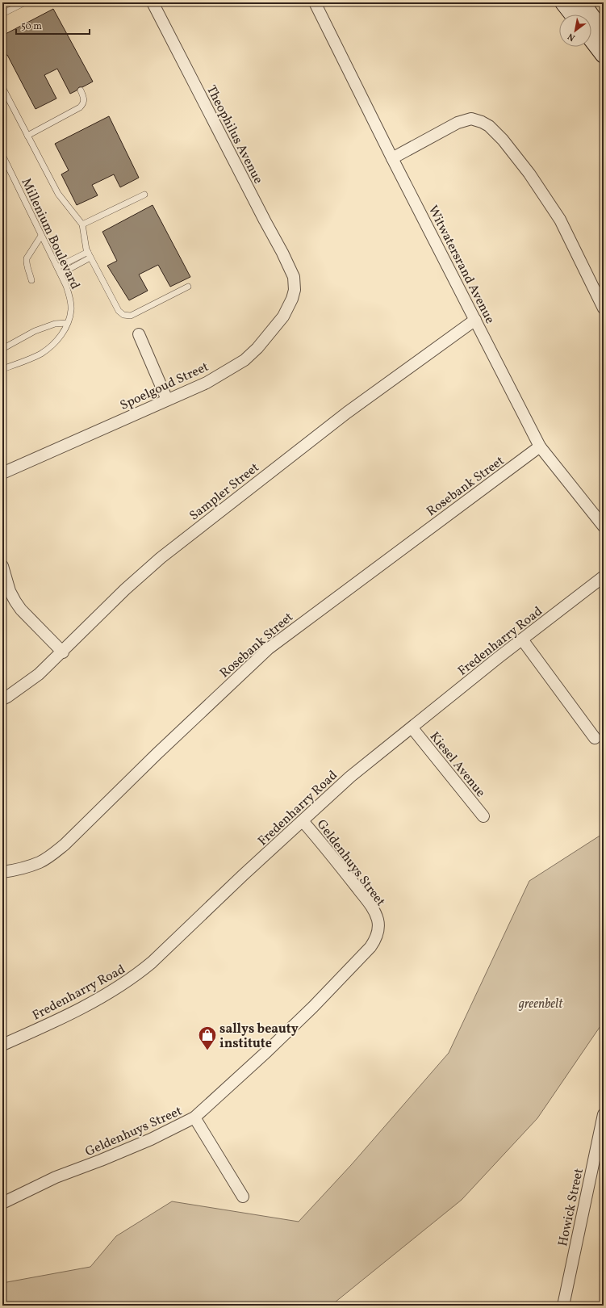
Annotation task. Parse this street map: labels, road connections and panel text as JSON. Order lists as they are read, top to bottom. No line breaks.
{"streets":{"street":["Theophilus Avenue","Witwatersrand Avenue","Spoelgoud Street","Rosebank Street","Sampler Street","Fredenharry Road","Kiesel Avenue","Geldenhuys Street","Howick Street"],"lane":["Millenium Boulevard"]},"crossings":[["Theophilus Avenue","Spoelgoud Street"],["Witwatersrand Avenue","Rosebank Street"],["Witwatersrand Avenue","Sampler Street"],["Fredenharry Road","Kiesel Avenue"],["Fredenharry Road","Geldenhuys Street"]],"parks":["greenbelt"],"places":{"shop":["sallys beauty institute"]},"scale_bar":"50 m","north":"bottom left"}
